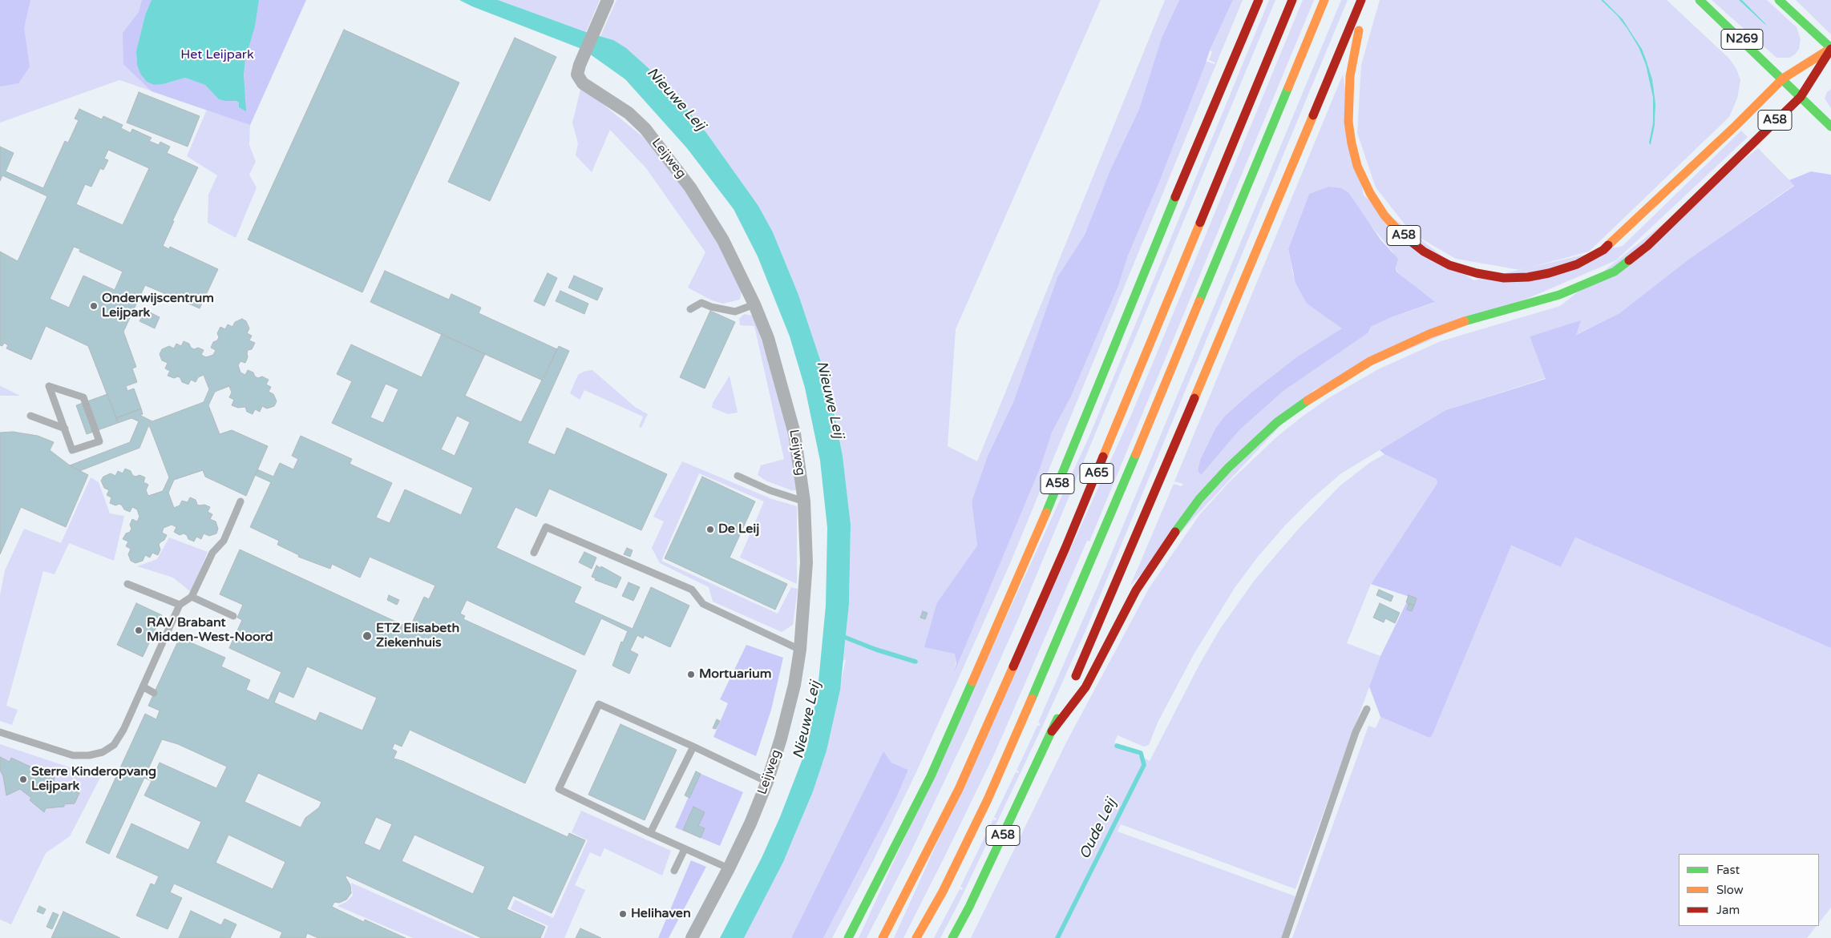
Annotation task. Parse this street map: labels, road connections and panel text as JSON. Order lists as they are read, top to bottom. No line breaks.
{"streets":{"highway":["N269","A58","A65"],"street":["Leijweg"]},"crossings":[["N269","A58"]],"water":["Nieuwe Leij","Oude Leij"],"parks":["Het Leijpark"],"places":["Onderwijscentrum Leijpark","De Leij","RAV Brabant Midden-West-Noord","ETZ Elisabeth Ziekenhuis","Mortuarium","Sterre Kinderopvang Leijpark","Helihaven"],"legend":["Fast","Slow","Jam"]}
